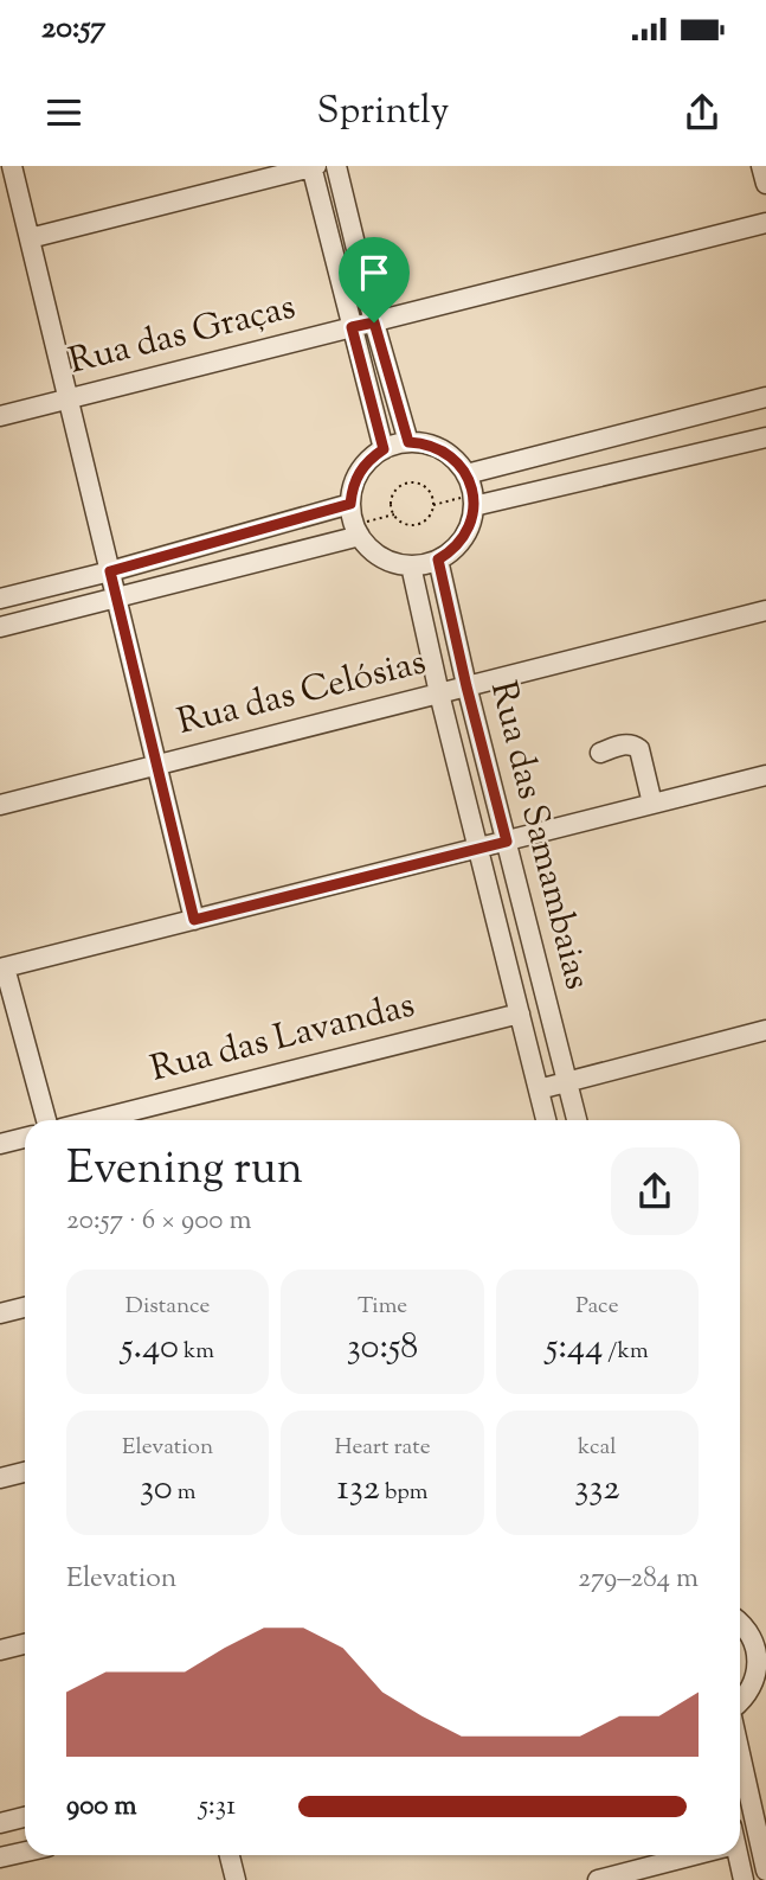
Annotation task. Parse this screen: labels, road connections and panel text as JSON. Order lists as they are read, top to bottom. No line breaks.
{"streets":{"street":["Rua das Graças","Rua das Celósias","Rua das Samambaias","Rua das Lavandas"]},"crossings":[["Rua das Celósias","Rua das Samambaias"],["Rua das Samambaias","Rua das Lavandas"]],"page":{"status":"20:57","header":"Sprintly","heading":["Evening run","20:57 · 6 × 900 m"],"stats":[["Distance","5.40 km"],["Time","30:58"],["Pace","5:44 /km"],["Elevation","30 m"],["Heart rate","132 bpm"],["kcal","332"]],"chart":["Elevation","279–284 m"],"list":[{"name":"900 m","note":"5:31"}]}}
